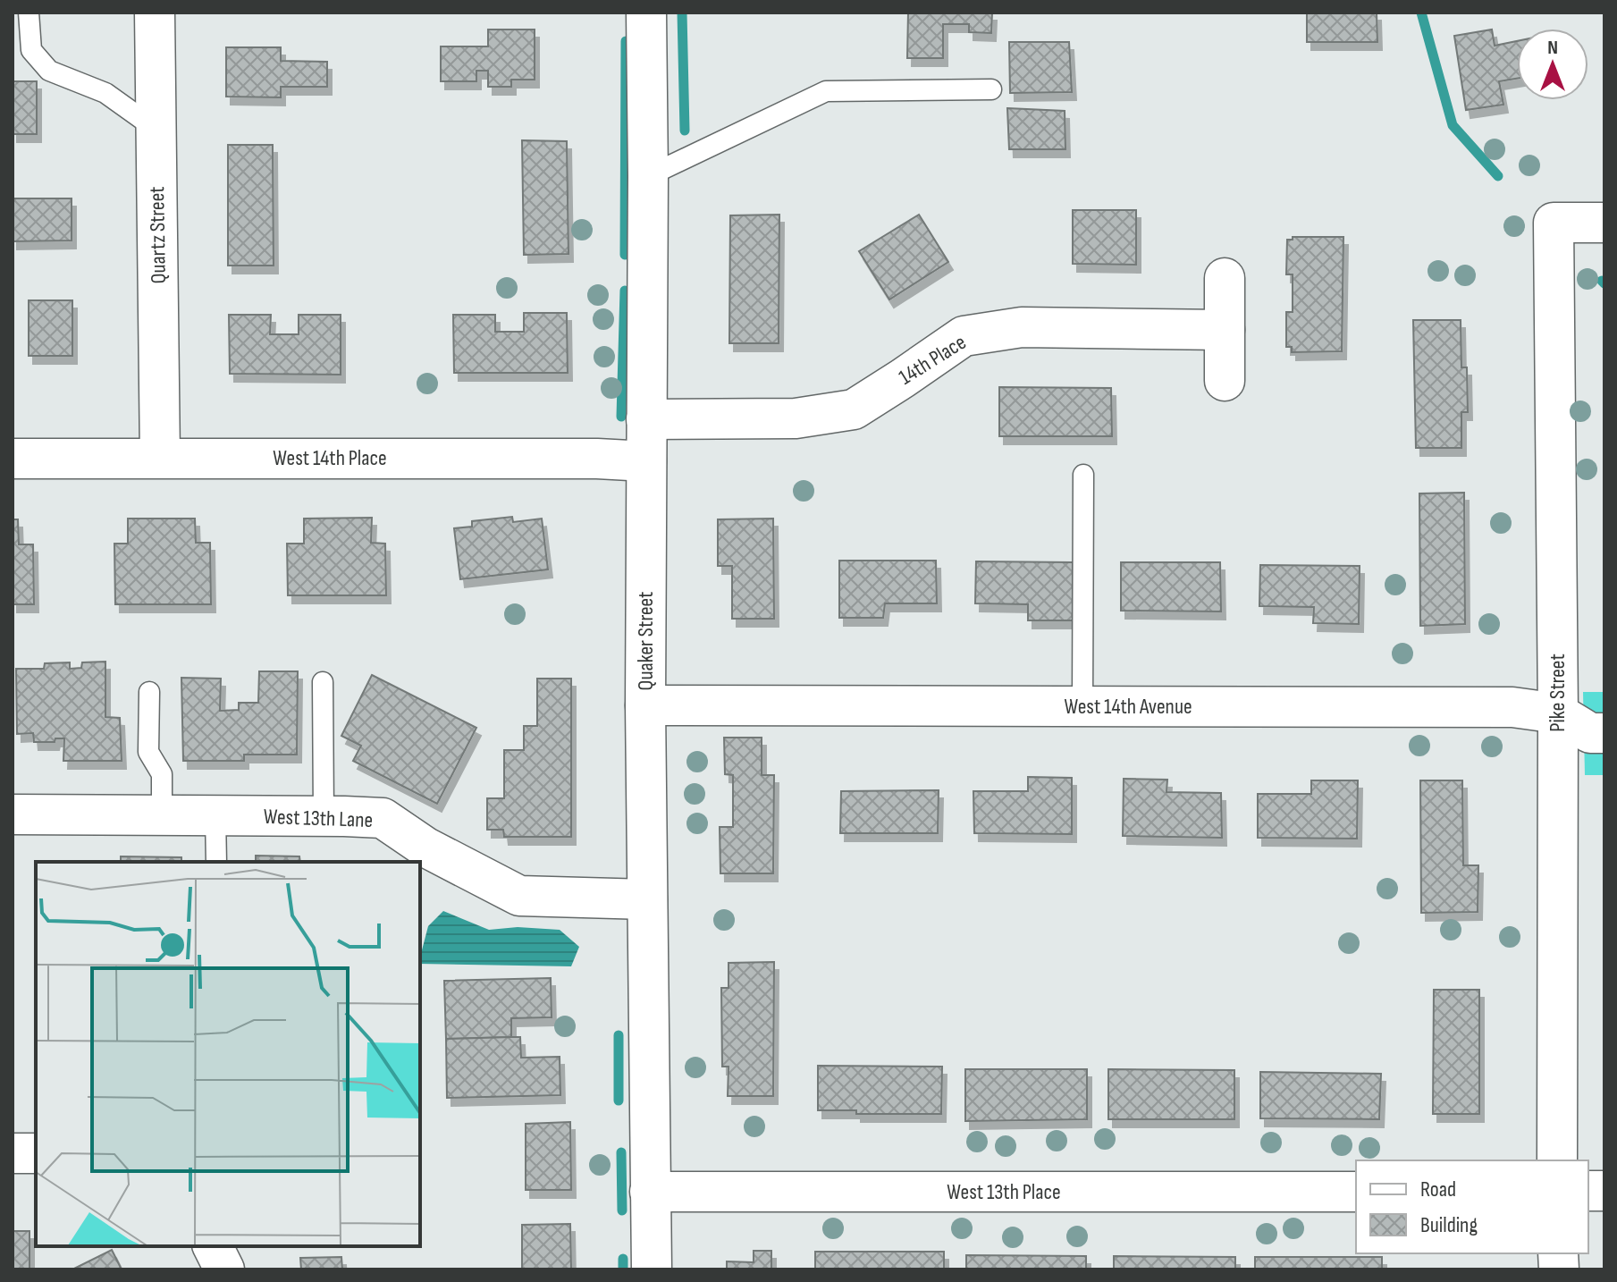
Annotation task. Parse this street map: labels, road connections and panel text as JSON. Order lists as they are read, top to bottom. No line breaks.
{"streets":{"street":["Quartz Street","14th Place","West 14th Place","Quaker Street","Pike Street","West 14th Avenue","West 13th Lane","West 13th Place"]},"crossings":[["Quartz Street","West 14th Place"],["14th Place","Quaker Street"],["West 14th Place","Quaker Street"],["Quaker Street","West 14th Avenue"],["Quaker Street","West 13th Lane"],["Quaker Street","West 13th Place"],["Pike Street","West 14th Avenue"]],"legend":["Road","Building"],"north":"top"}
